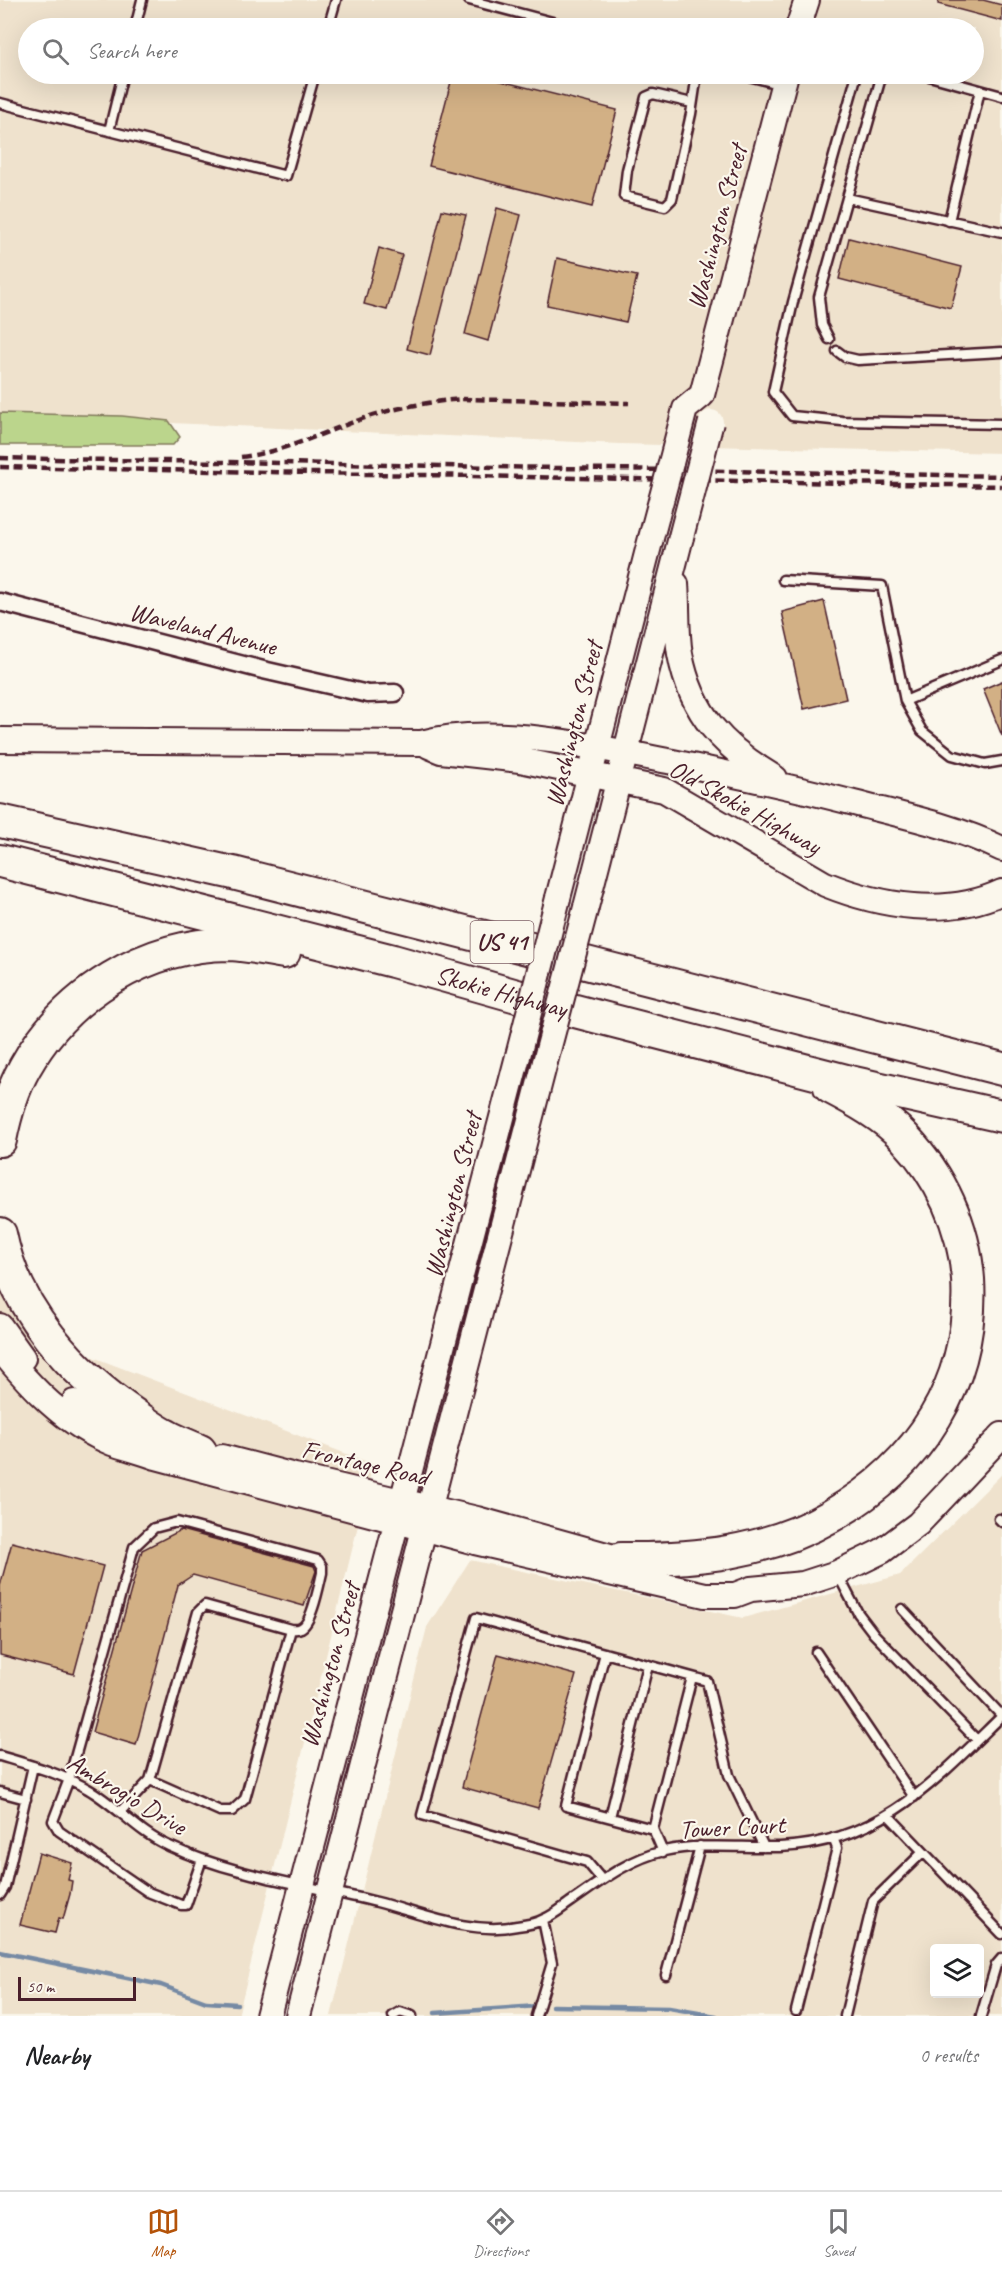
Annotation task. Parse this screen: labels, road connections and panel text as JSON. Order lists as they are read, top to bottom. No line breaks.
{"streets":{"highway":["US 41","Skokie Highway"],"main road":["Washington Street","Old Skokie Highway","Frontage Road"],"street":["Waveland Avenue"],"lane":["Ambrogio Drive","Tower Court"]},"crossings":[["Washington Street","Old Skokie Highway"],["Washington Street","Frontage Road"],["Washington Street","Ambrogio Drive"],["Washington Street","Tower Court"],["Ambrogio Drive","Tower Court"]],"scale_bar":"50 m","page":{"search":"Search here","scale":"50 m","heading":["Nearby","0 results"],"nav":["Map","Directions","Saved"]}}
